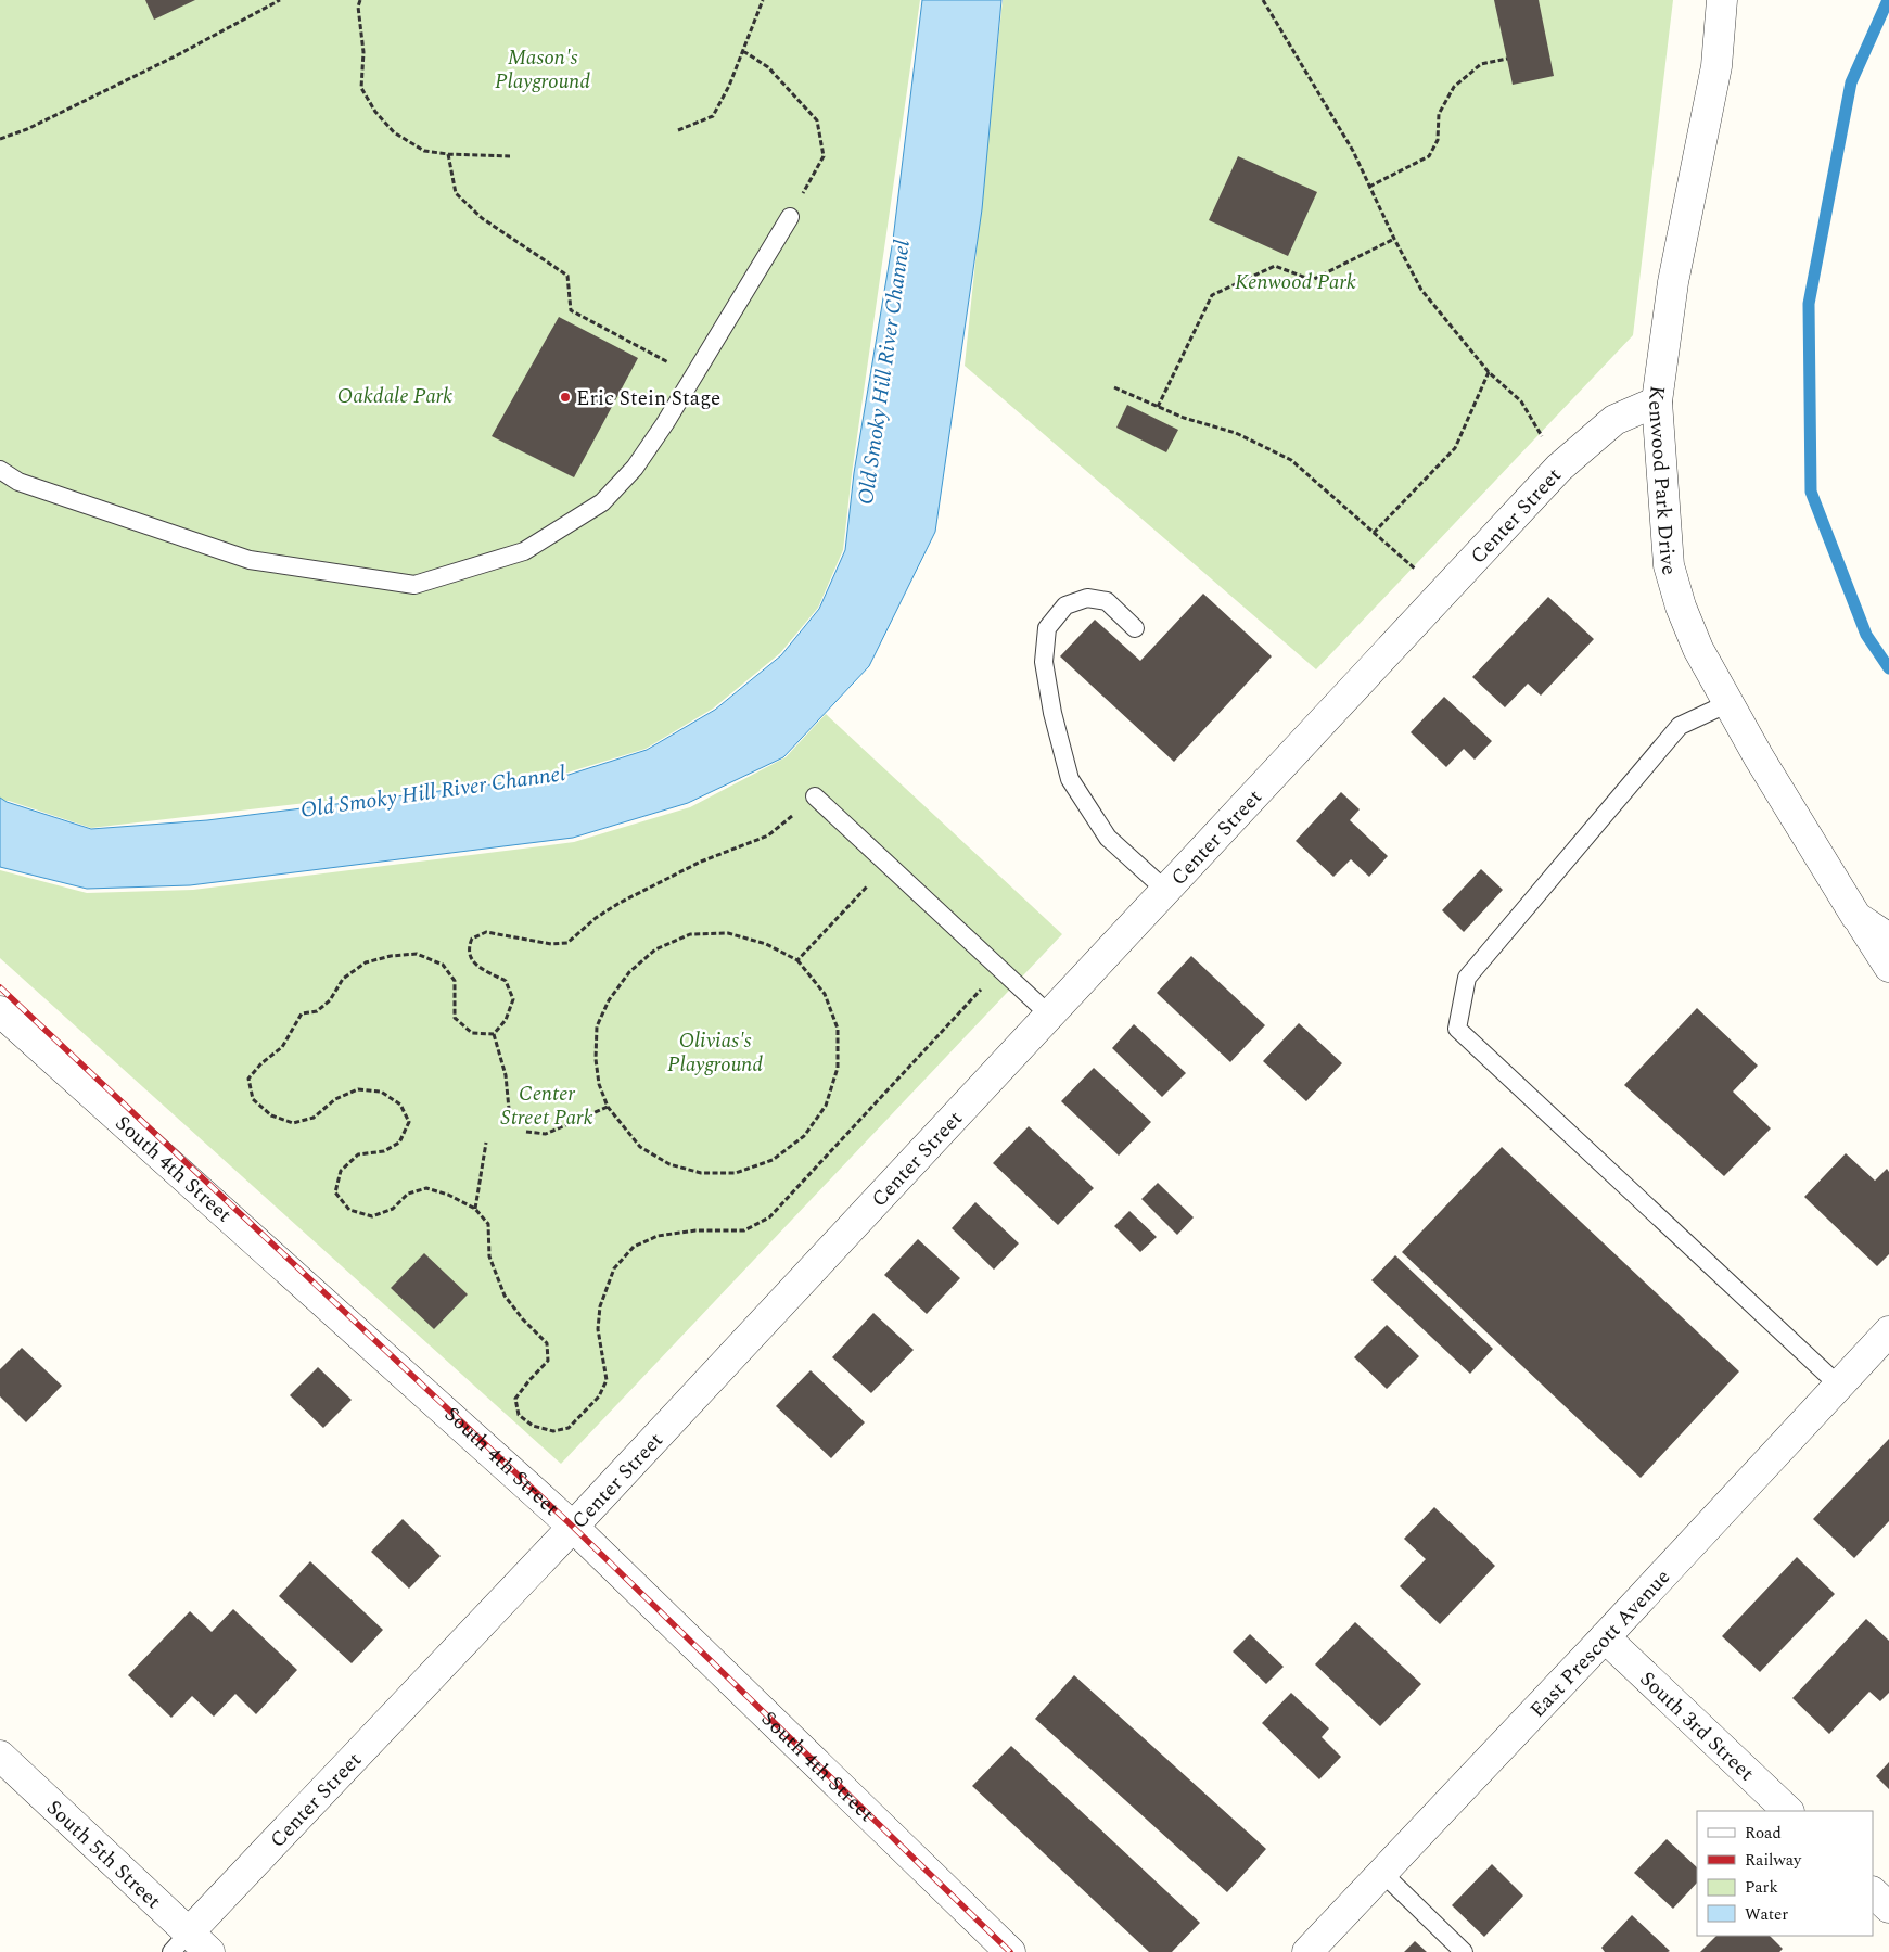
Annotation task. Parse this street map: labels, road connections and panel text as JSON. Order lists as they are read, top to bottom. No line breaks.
{"streets":{"street":["Kenwood Park Drive","Center Street","South 4th Street","East Prescott Avenue","South 3rd Street","South 5th Street"]},"crossings":[["Kenwood Park Drive","Center Street"],["Center Street","South 4th Street"],["Center Street","South 5th Street"],["East Prescott Avenue","South 3rd Street"]],"water":["Old Smoky Hill River Channel"],"parks":["Mason's Playground","Kenwood Park","Oakdale Park","Olivias's Playground","Center Street Park"],"places":["Eric Stein Stage"],"legend":["Road","Railway","Park","Water"]}
